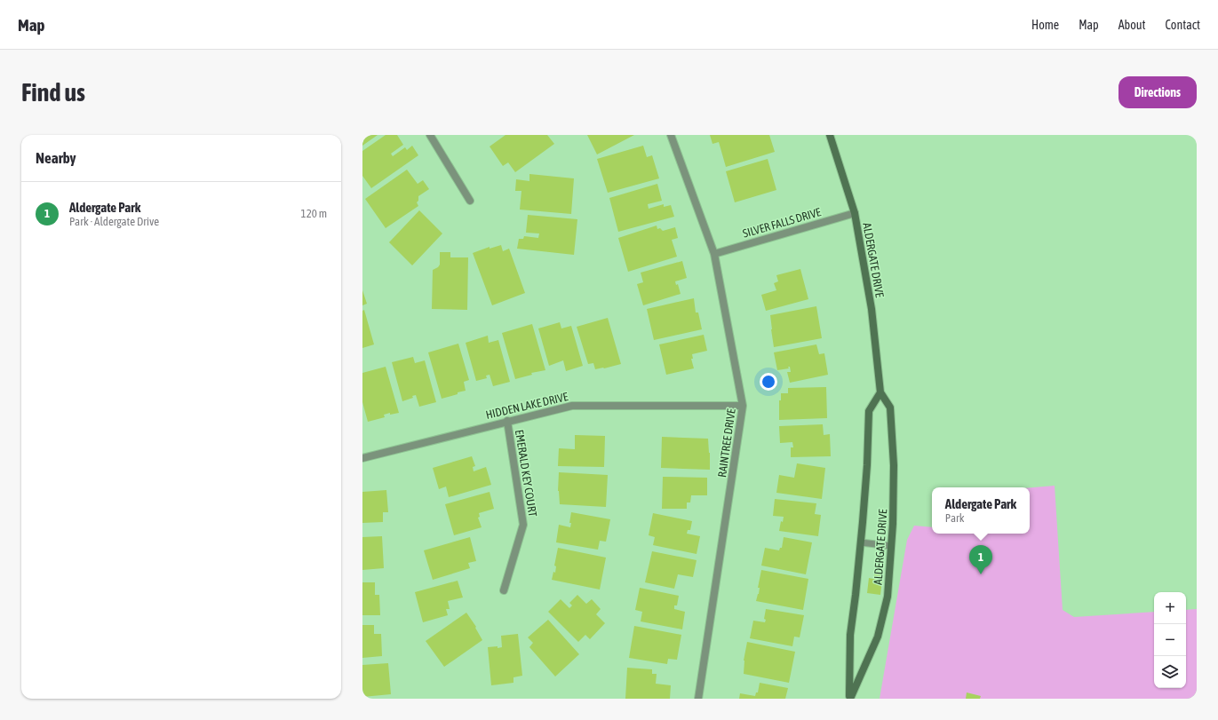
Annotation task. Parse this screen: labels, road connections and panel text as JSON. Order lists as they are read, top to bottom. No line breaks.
{"streets":{"street":["SILVER FALLS DRIVE","ALDERGATE DRIVE","HIDDEN LAKE DRIVE","RAINTREE DRIVE","EMERALD KEY COURT"]},"crossings":[["SILVER FALLS DRIVE","ALDERGATE DRIVE"],["SILVER FALLS DRIVE","RAINTREE DRIVE"],["HIDDEN LAKE DRIVE","RAINTREE DRIVE"],["HIDDEN LAKE DRIVE","EMERALD KEY COURT"]],"page":{"header":"Map","nav":["Home","Map","About","Contact"],"buttons":"Directions","title":"Find us","heading":"Nearby","list":[{"mark":"1","name":"Aldergate Park","note":"Park · Aldergate Drive","value":"120 m"}],"popup":["Aldergate Park","Park"],"pins":"1","map_buttons":["+","−"]}}
